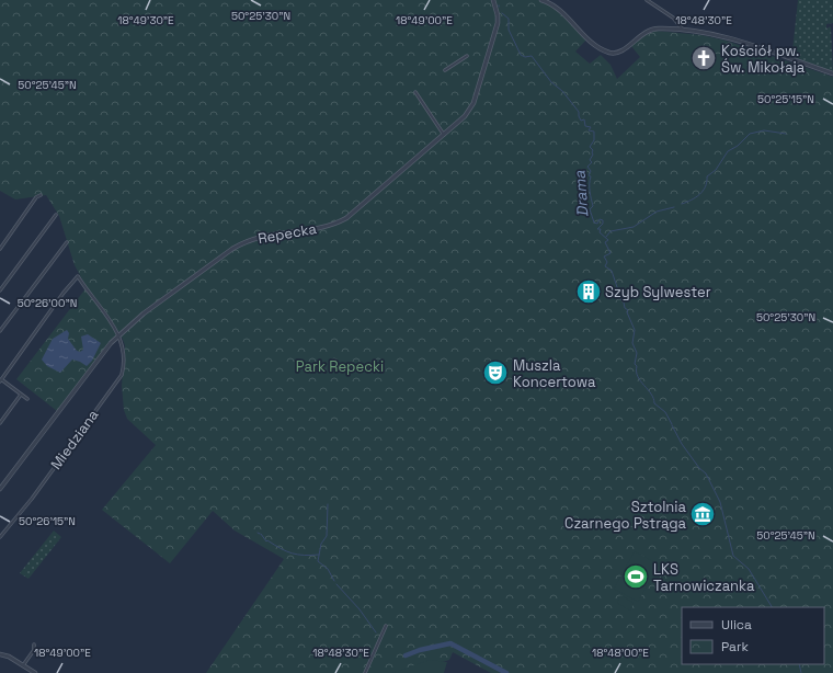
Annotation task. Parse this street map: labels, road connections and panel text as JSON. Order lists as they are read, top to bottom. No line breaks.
{"streets":{"street":["Repecka","Miedziana"]},"crossings":[["Repecka","Miedziana"]],"water":["Drama"],"parks":["Park Repecki"],"places":{"church":["Kościół pw. Św. Mikołaja"],"building":["Szyb Sylwester"],"theatre":["Muszla Koncertowa"],"museum":["Sztolnia Czarnego Pstrąga"],"sports":["LKS Tarnowiczanka"]},"legend":["Ulica","Park"],"coordinates":["50°25'30\"N","18°49'30\"E","18°49'00\"E","18°48'30\"E","50°25'45\"N","50°25'15\"N","50°26'00\"N","50°26'15\"N","18°48'00\"E"]}
